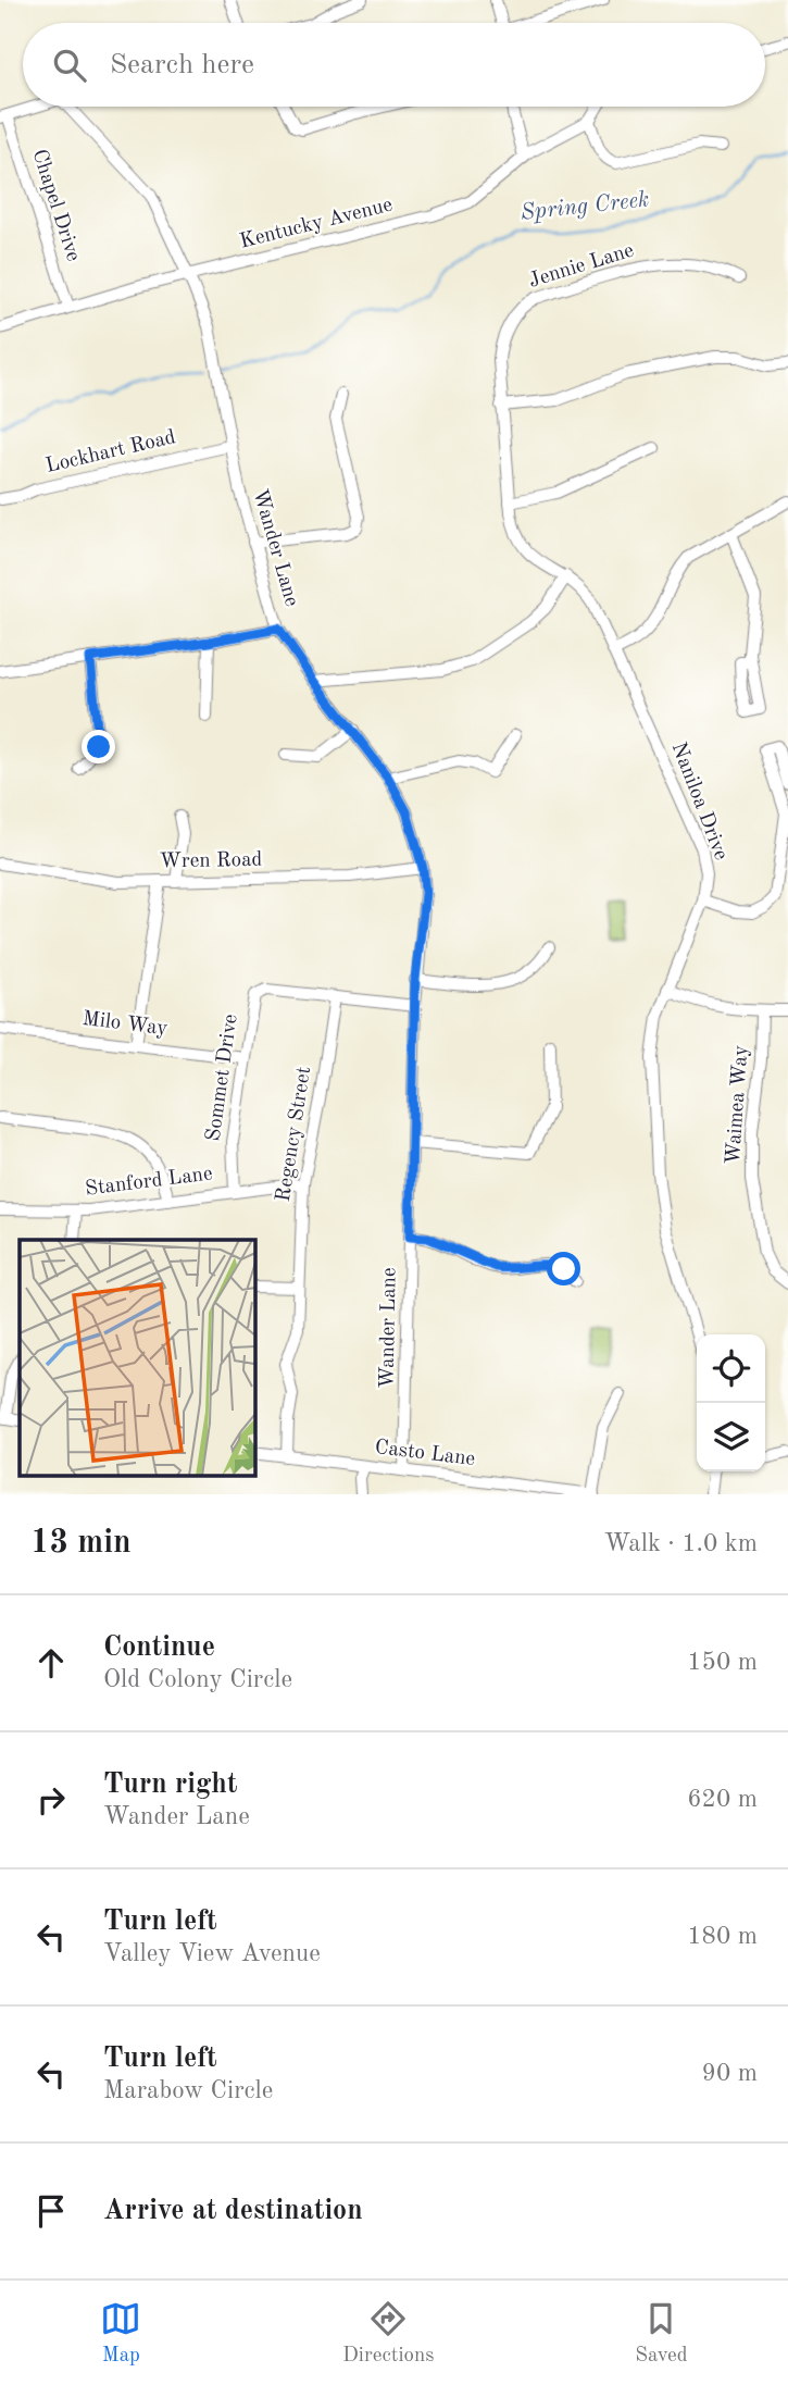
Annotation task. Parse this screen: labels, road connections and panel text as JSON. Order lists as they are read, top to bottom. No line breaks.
{"streets":{"street":["Chapel Drive","Kentucky Avenue","Jennie Lane","Lockhart Road","Wander Lane","Naniloa Drive","Wren Road","Milo Way","Sommet Drive","Waimea Way","Regency Street","Stanford Lane","Casto Lane"]},"crossings":[["Chapel Drive","Kentucky Avenue"],["Kentucky Avenue","Wander Lane"],["Jennie Lane","Naniloa Drive"],["Lockhart Road","Wander Lane"],["Wander Lane","Wren Road"],["Wander Lane","Sommet Drive"],["Wander Lane","Casto Lane"],["Milo Way","Sommet Drive"],["Sommet Drive","Regency Street"],["Sommet Drive","Stanford Lane"],["Regency Street","Stanford Lane"],["Regency Street","Casto Lane"]],"water":["Spring Creek"],"page":{"search":"Search here","heading":["13 min","Walk · 1.0 km"],"list":[["Continue","Old Colony Circle","150 m"],["Turn right","Wander Lane","620 m"],["Turn left","Valley View Avenue","180 m"],["Turn left","Marabow Circle","90 m"],"Arrive at destination"],"nav":["Map","Directions","Saved"]}}
